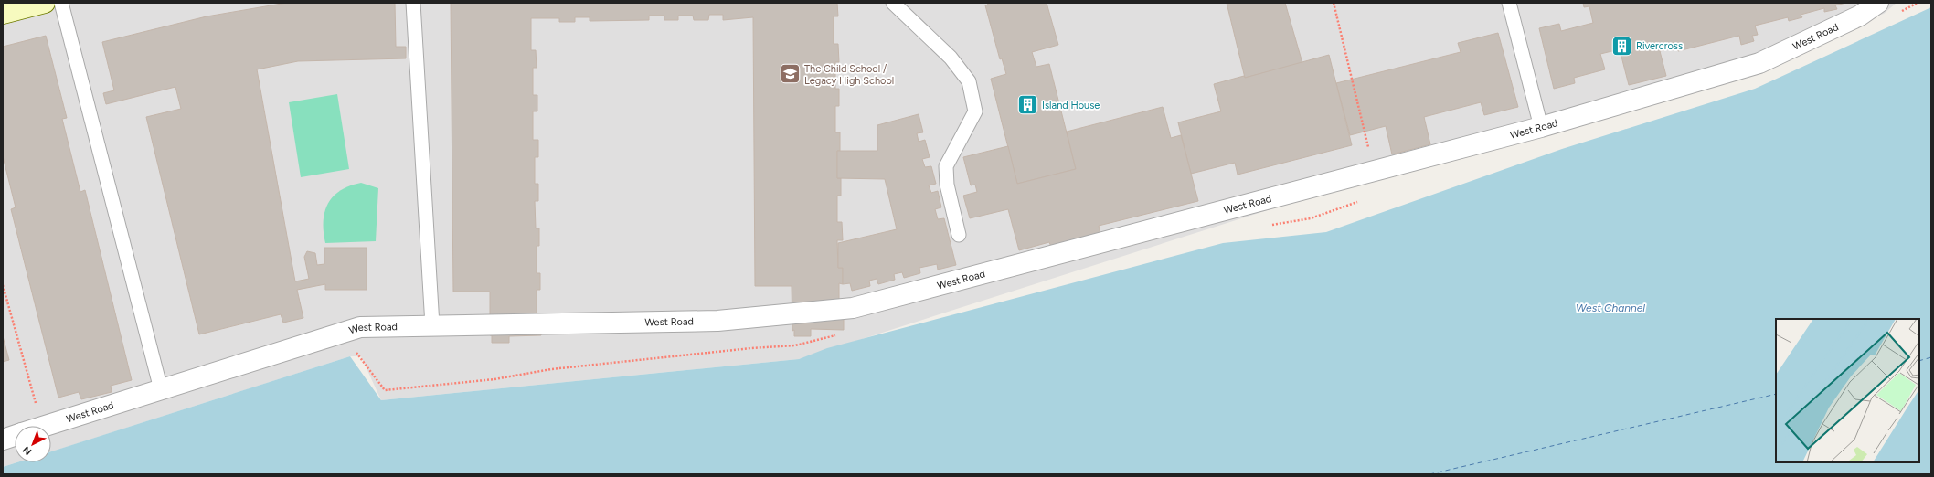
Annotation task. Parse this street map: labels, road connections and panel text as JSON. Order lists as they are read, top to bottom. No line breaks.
{"streets":{"street":["West Road"]},"water":["West Channel"],"places":{"building":["Rivercross","Island House"],"school or university":["The Child School / Legacy High School"]},"north":"bottom left"}
